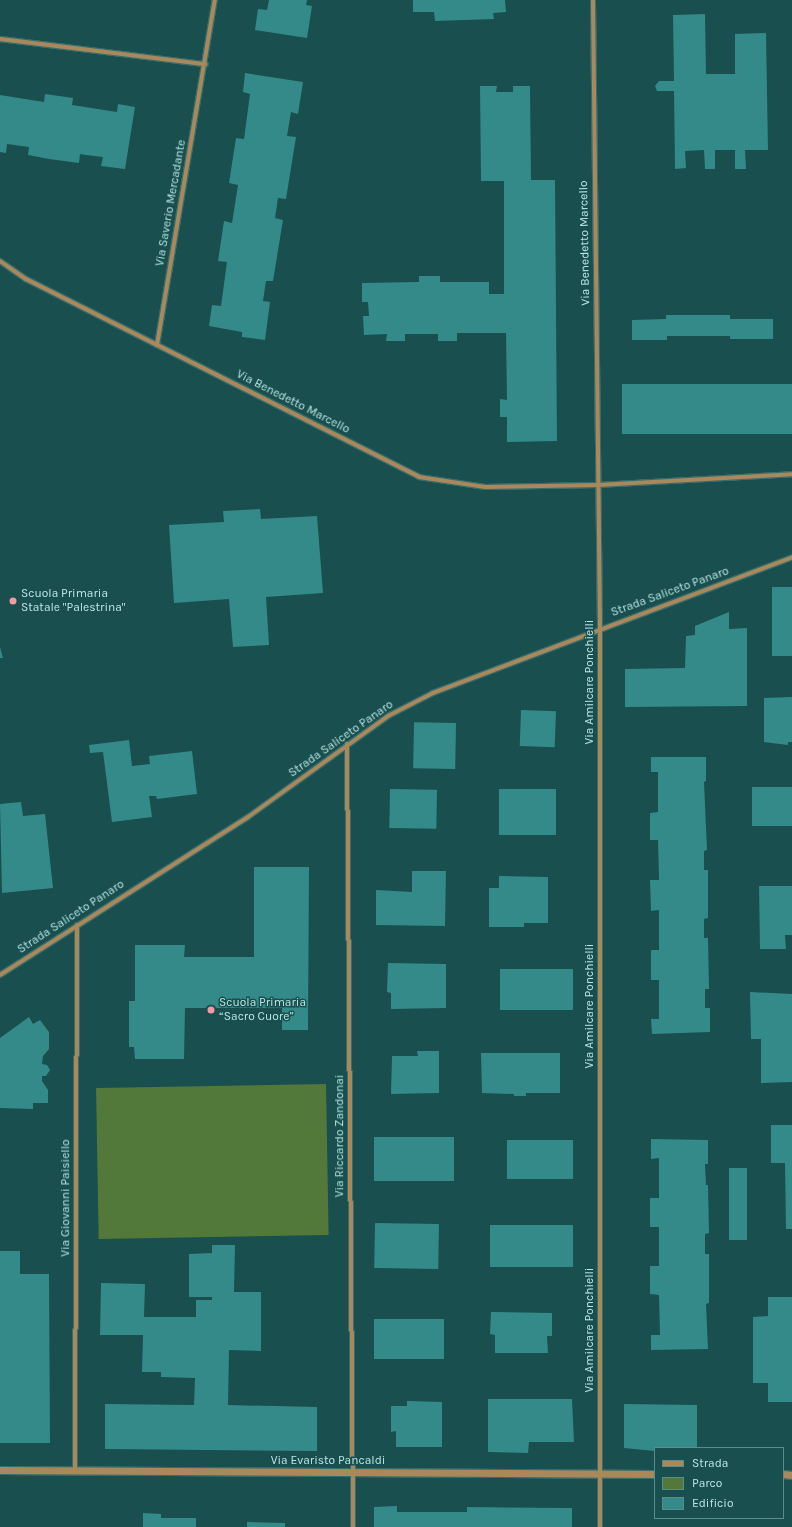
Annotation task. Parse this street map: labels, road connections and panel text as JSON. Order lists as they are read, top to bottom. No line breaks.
{"streets":{"street":["Via Saverio Mercadante","Via Benedetto Marcello","Strada Saliceto Panaro","Via Amilcare Ponchielli","Via Riccardo Zandonai","Via Giovanni Paisiello","Via Evaristo Pancaldi"]},"crossings":[["Via Saverio Mercadante","Via Benedetto Marcello"],["Via Benedetto Marcello","Via Amilcare Ponchielli"],["Strada Saliceto Panaro","Via Amilcare Ponchielli"],["Strada Saliceto Panaro","Via Riccardo Zandonai"],["Strada Saliceto Panaro","Via Giovanni Paisiello"],["Via Amilcare Ponchielli","Via Evaristo Pancaldi"],["Via Riccardo Zandonai","Via Evaristo Pancaldi"],["Via Giovanni Paisiello","Via Evaristo Pancaldi"]],"places":["Scuola Primaria Statale \"Palestrina\"","Scuola Primaria “Sacro Cuore”"],"legend":["Strada","Parco","Edificio"]}
